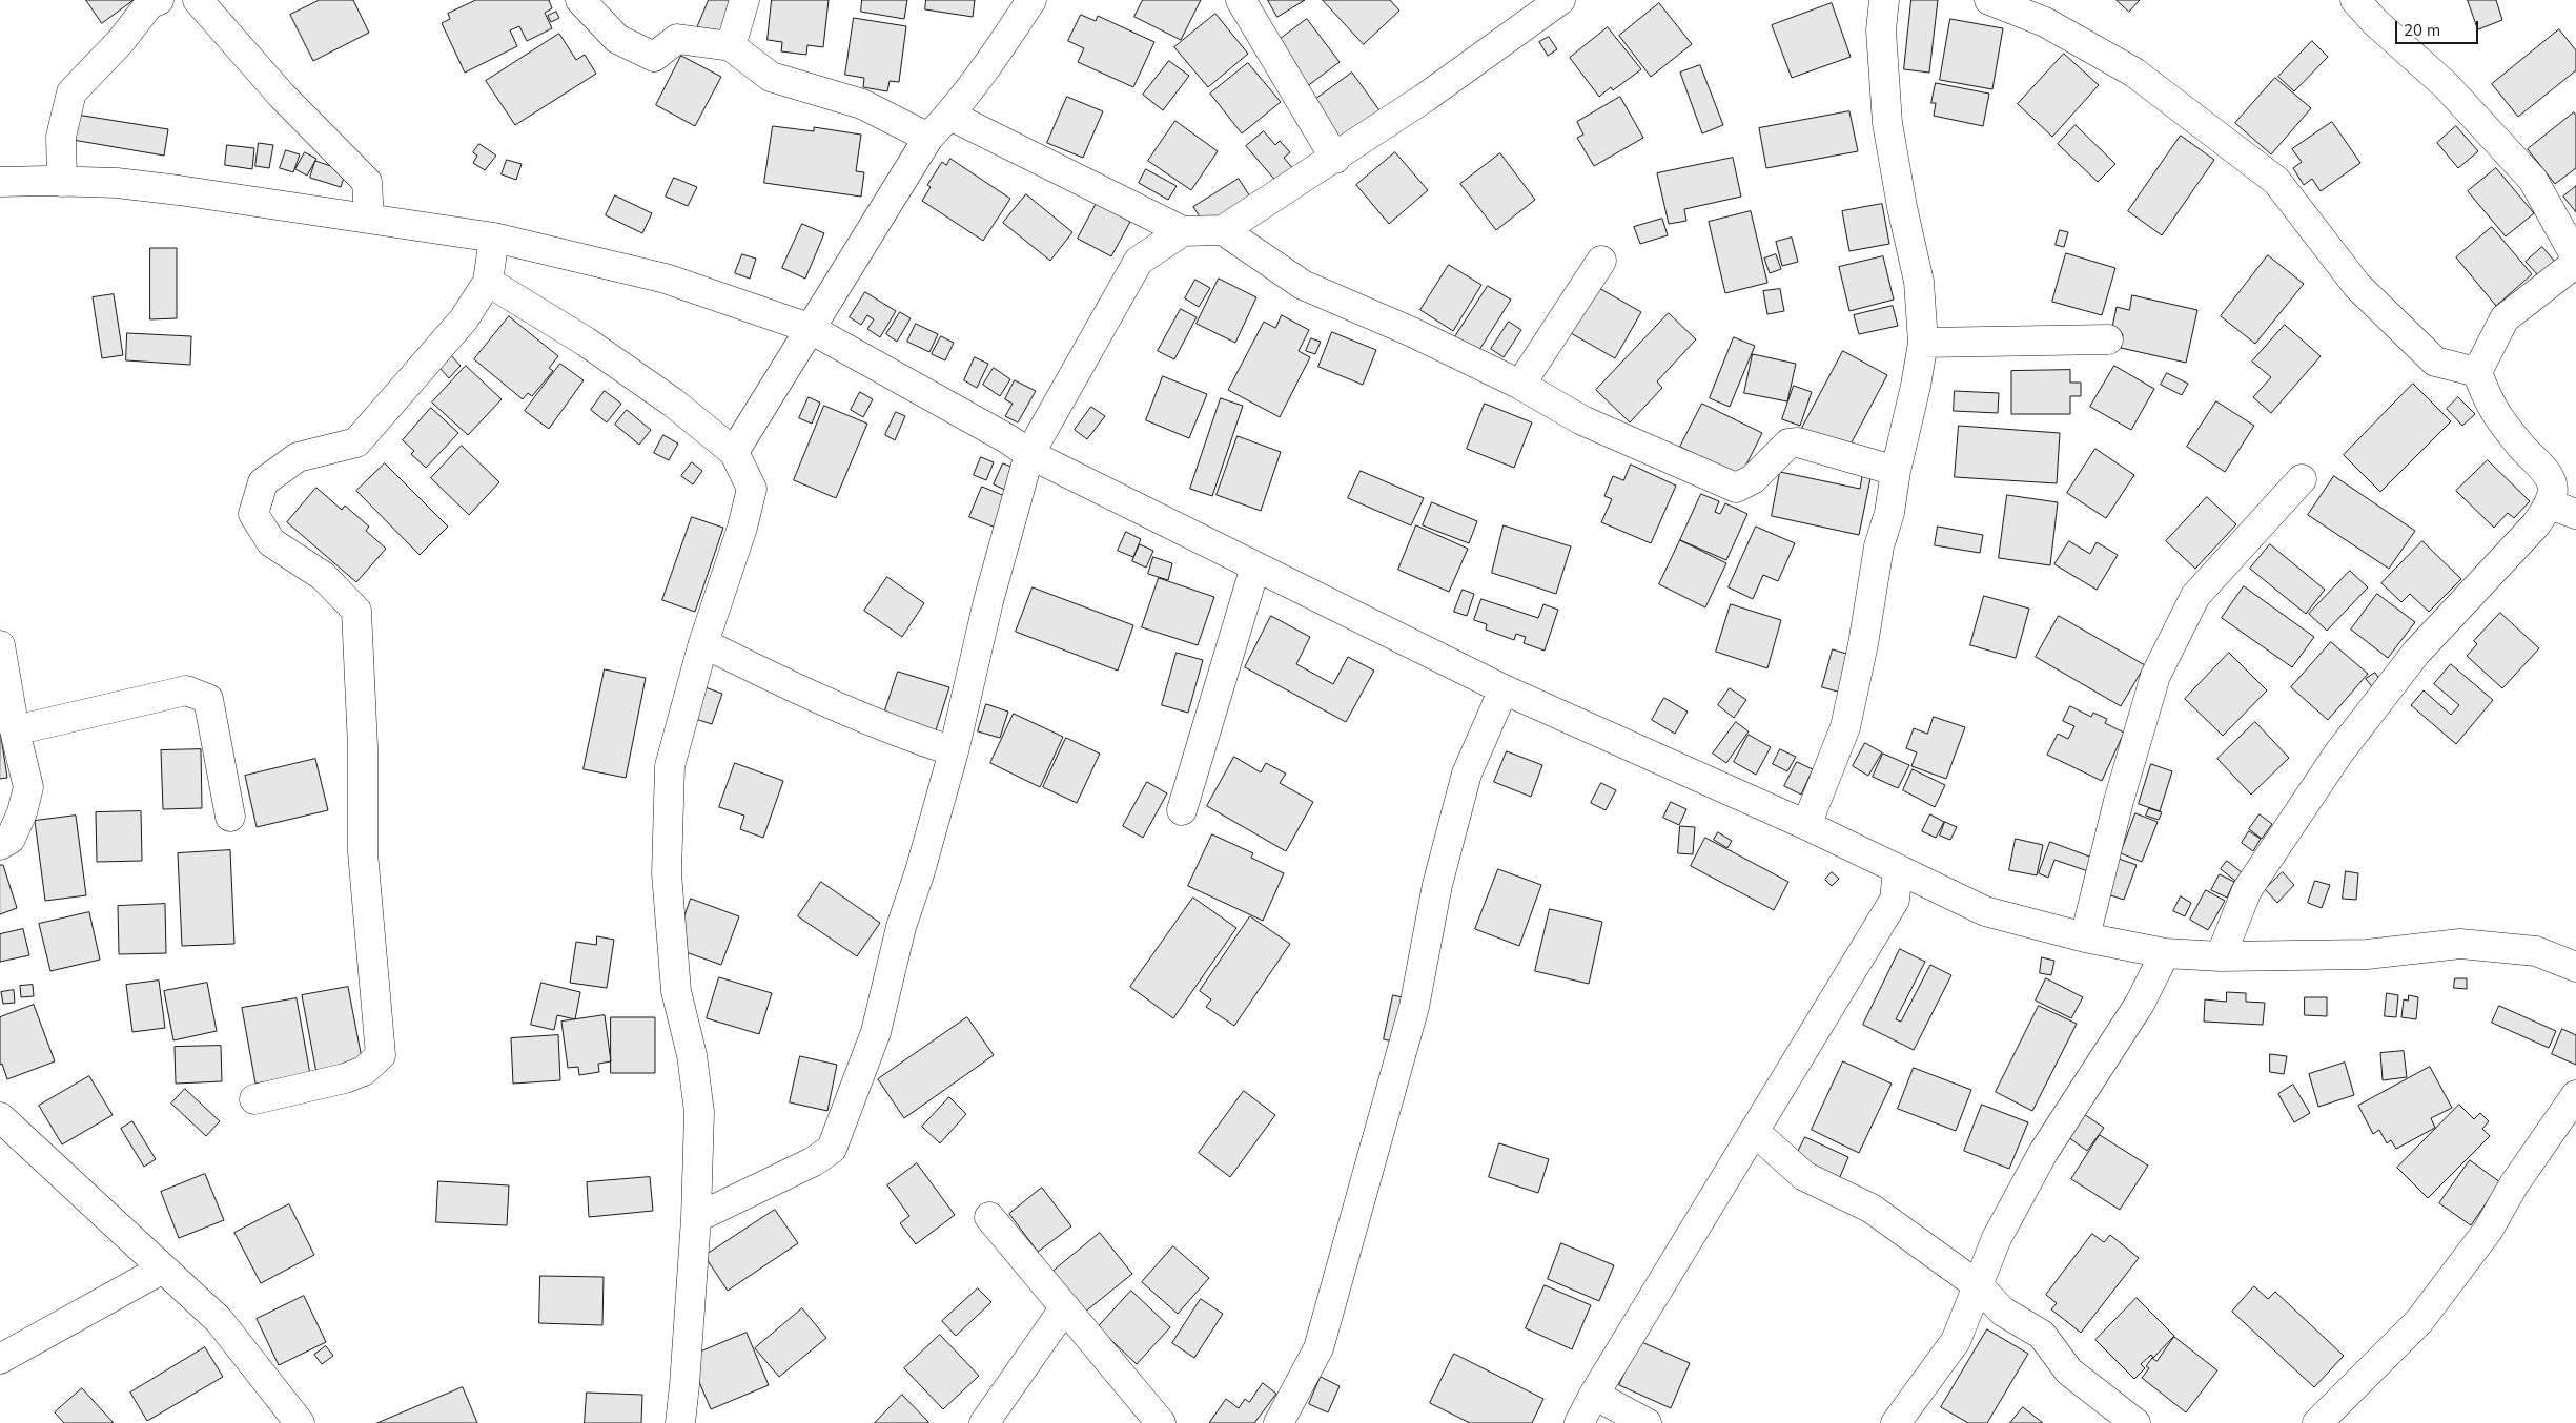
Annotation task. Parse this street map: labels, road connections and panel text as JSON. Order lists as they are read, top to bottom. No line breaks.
{"scale_bar":"20 m"}
